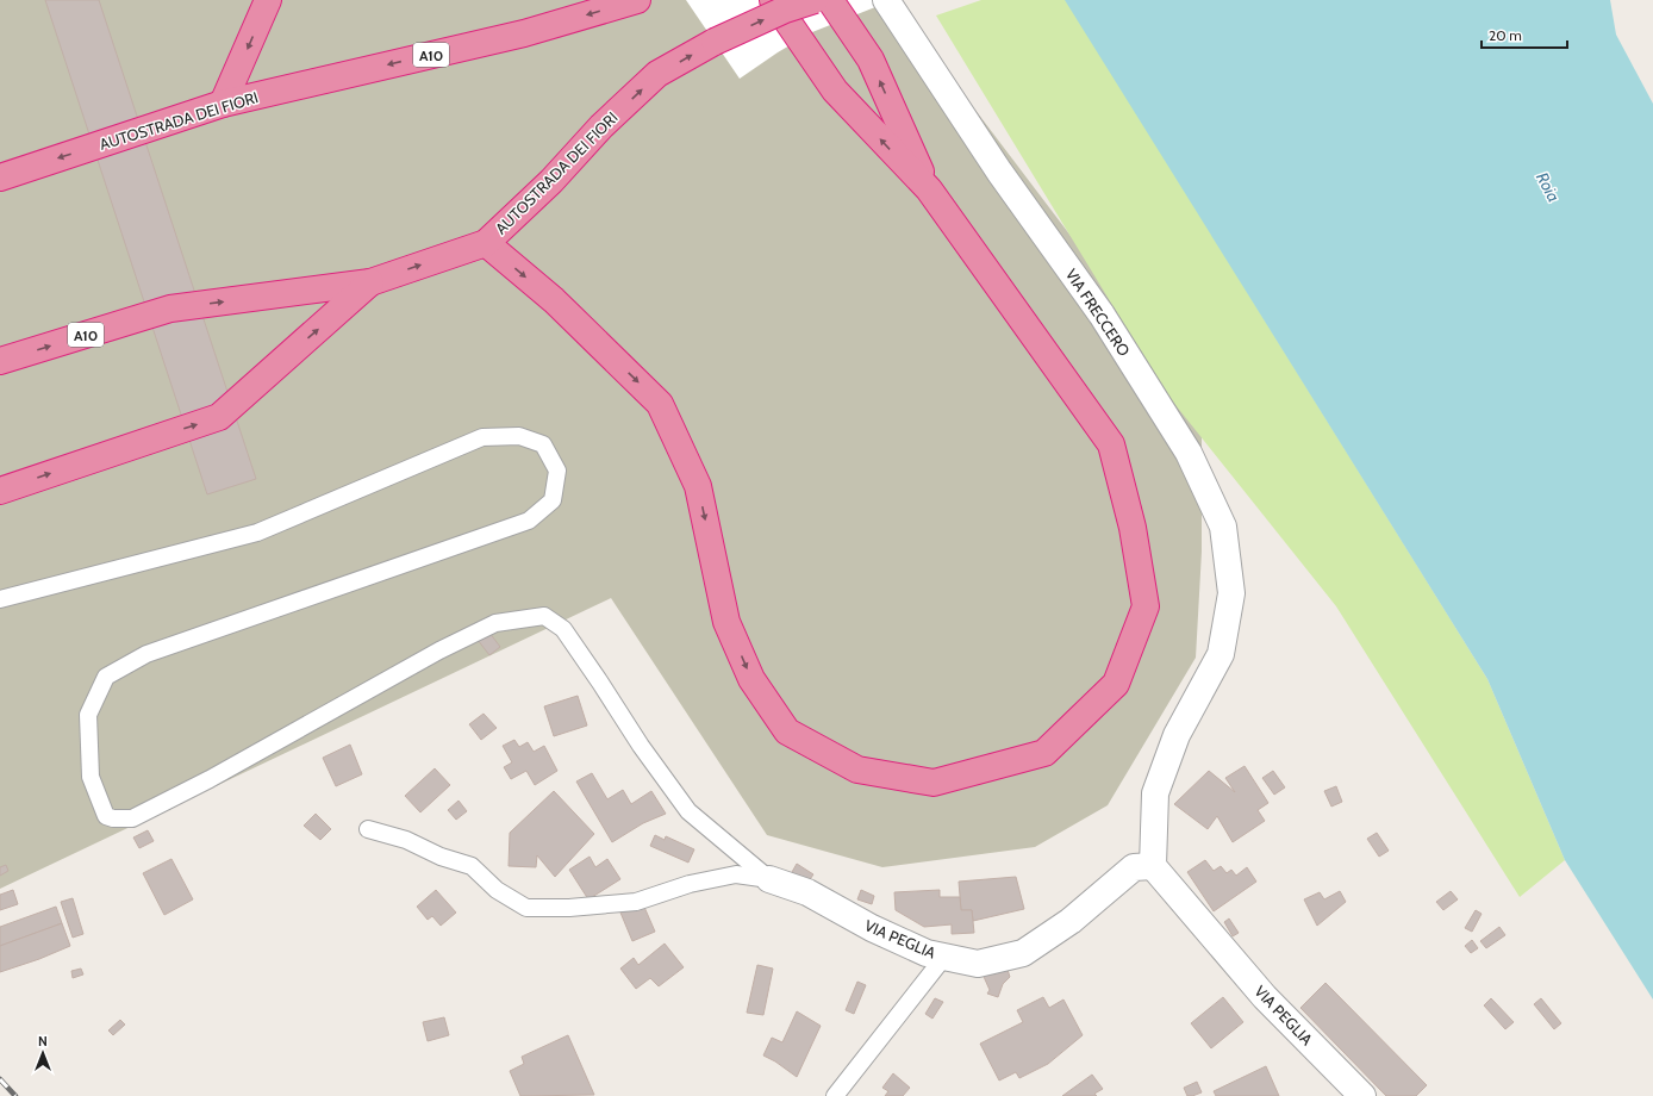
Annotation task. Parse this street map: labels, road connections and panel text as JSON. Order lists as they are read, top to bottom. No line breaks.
{"streets":{"highway":["A10","AUTOSTRADA DEI FIORI"],"street":["VIA FRECCERO","VIA PEGLIA"]},"crossings":[["VIA FRECCERO","VIA PEGLIA"]],"water":["Roia"],"scale_bar":"20 m","north":"top"}
